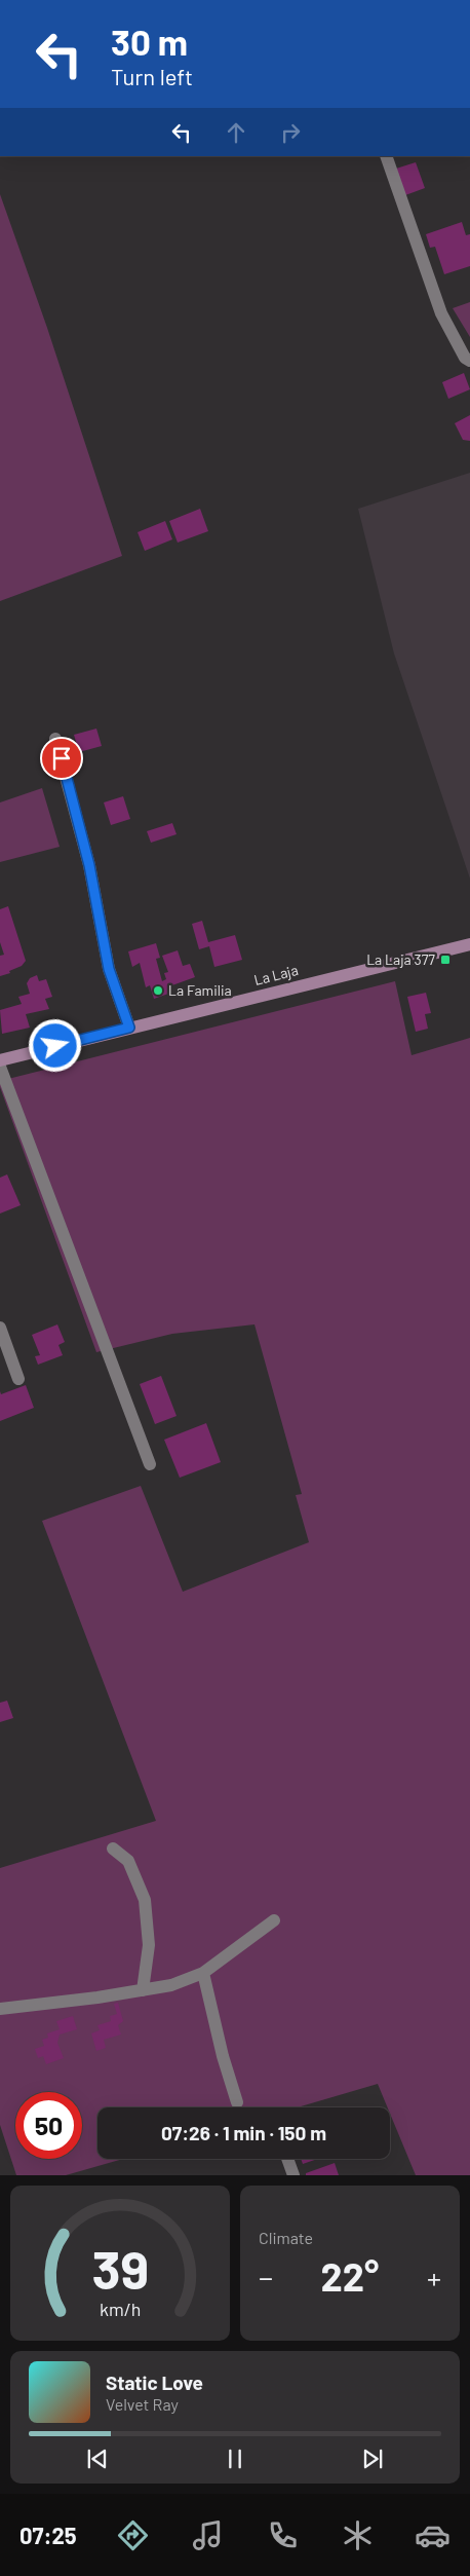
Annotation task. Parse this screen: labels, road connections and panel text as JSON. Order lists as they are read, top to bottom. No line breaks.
{"streets":{"main road":["La Laja"]},"places":{"transit":["La Laja 377"],"other":["La Familia"]},"page":{"turn":["30 m","Turn left"],"limit":"50","trip":"07:26 · 1 min · 150 m","tile":"Climate","heat":["−","22°","+"],"song":["Static Love","Velvet Ray"],"tabs":"07:25","gauge":["39","km/h"]}}
